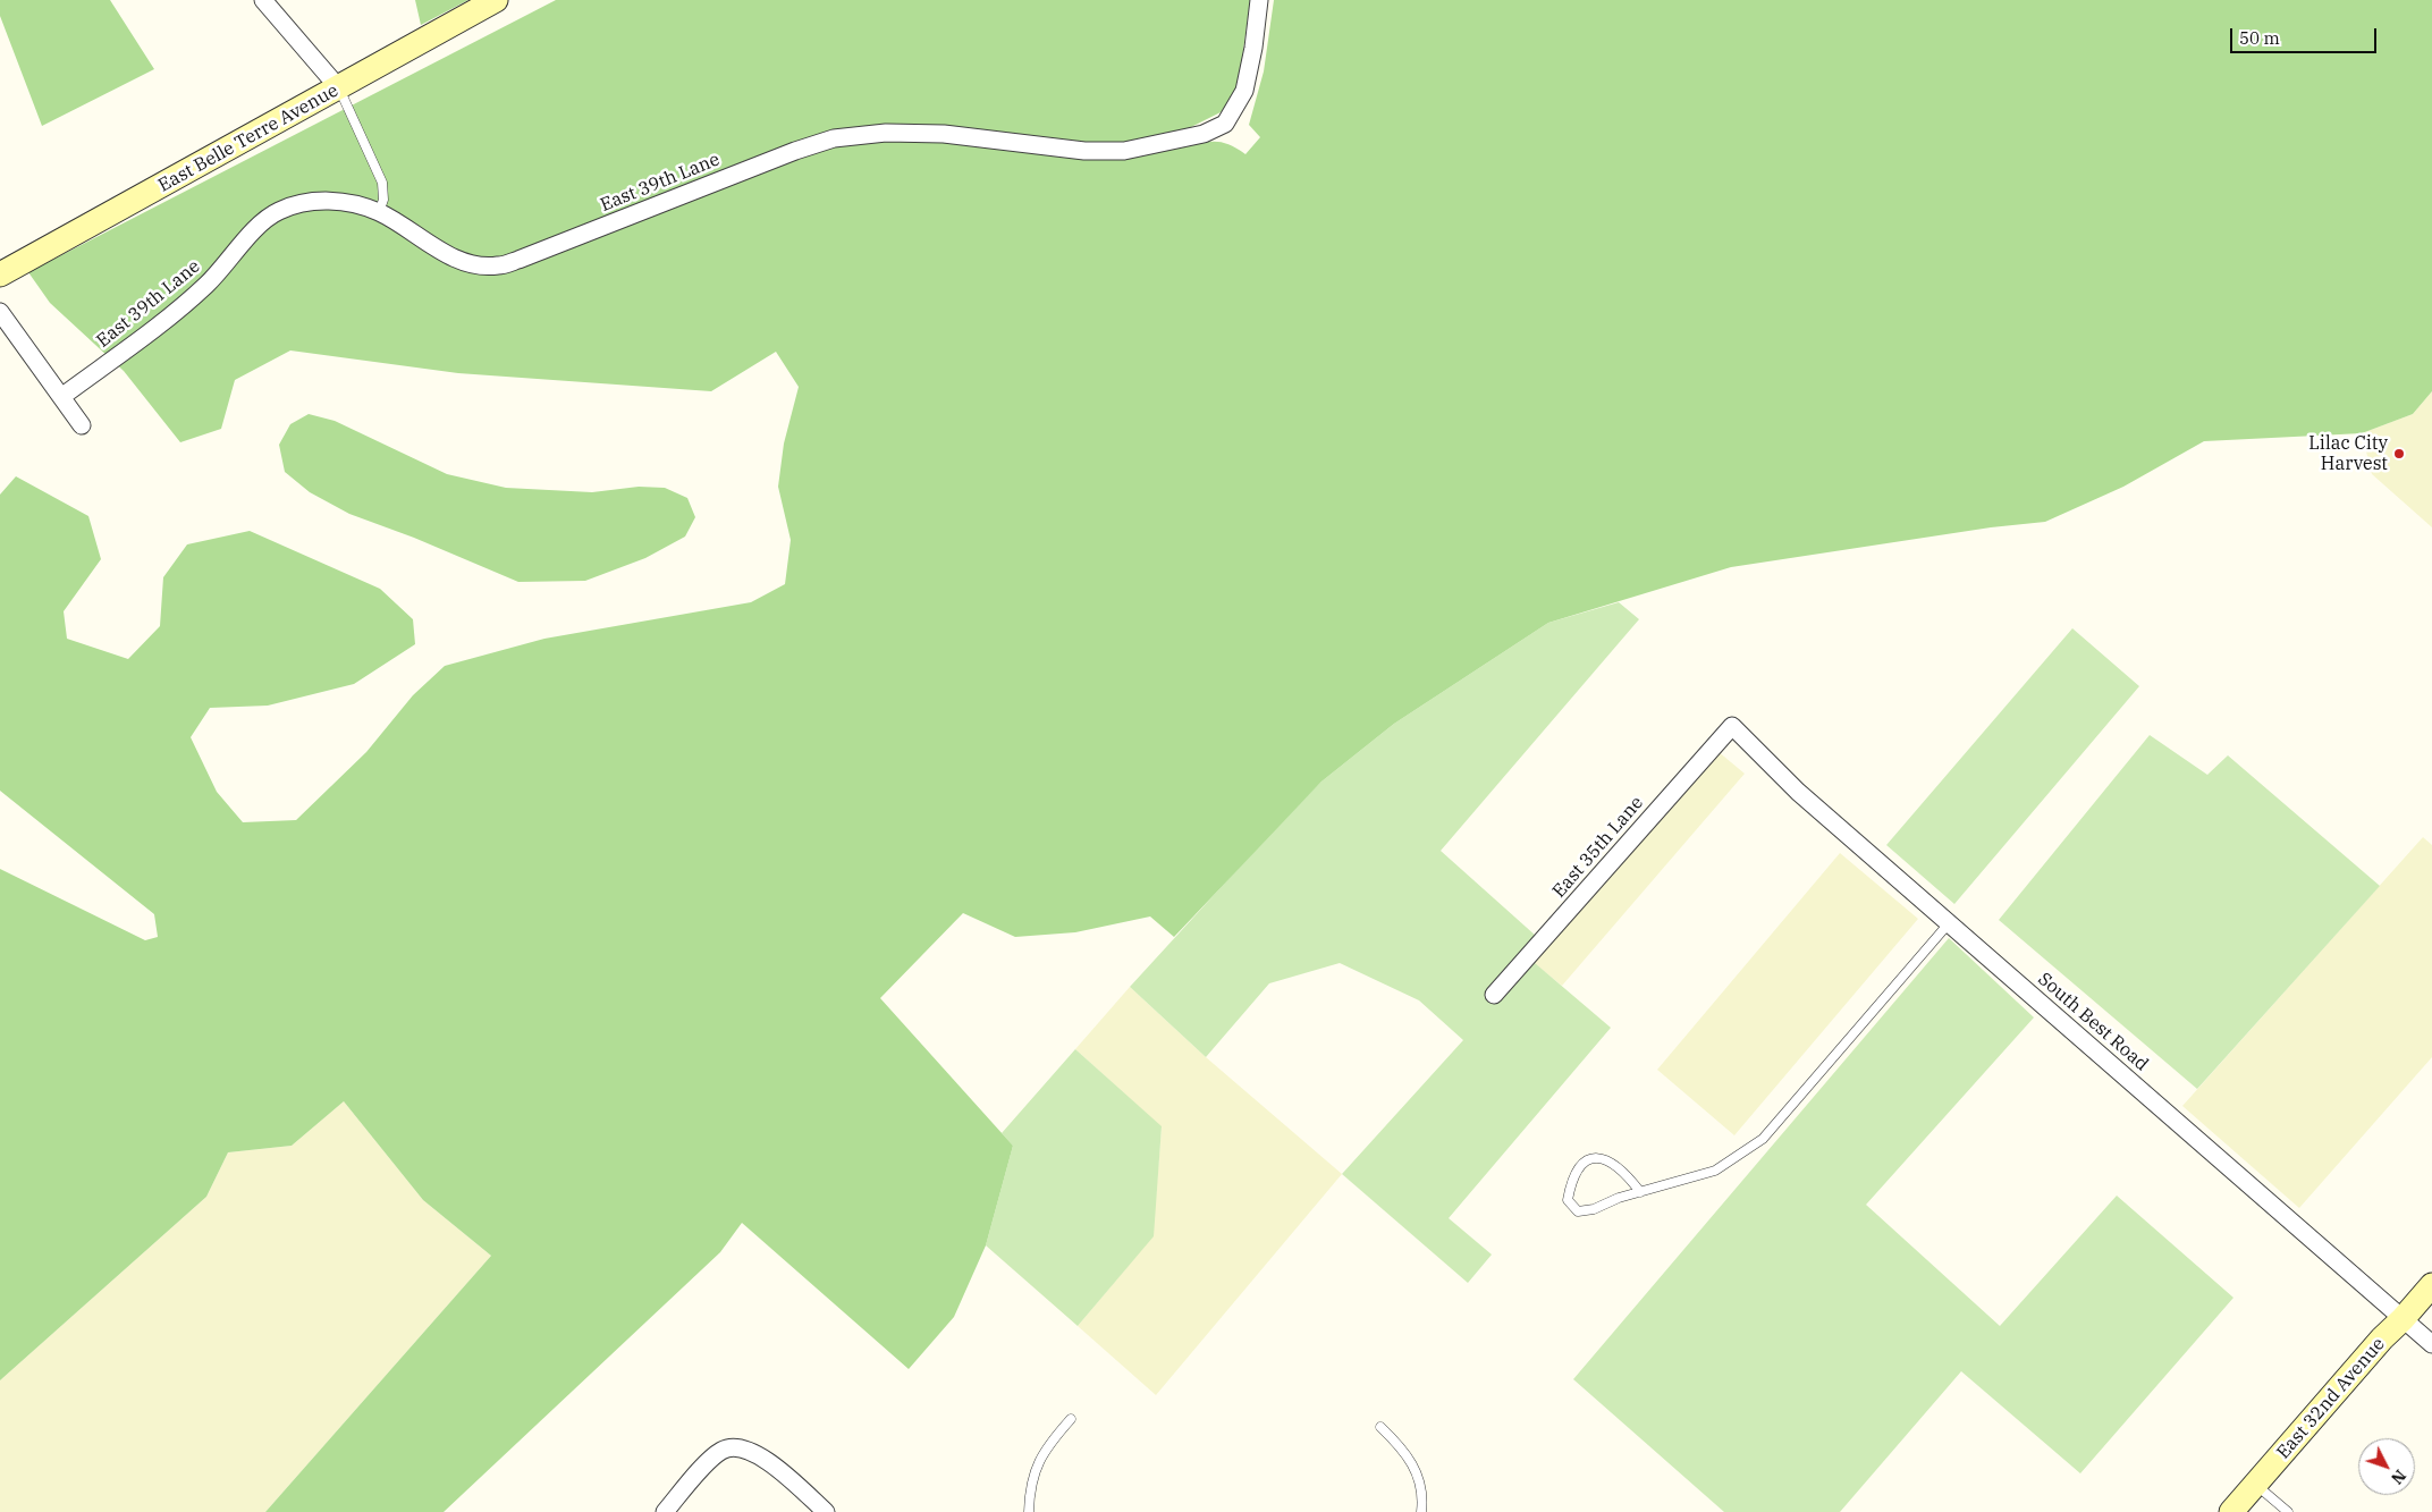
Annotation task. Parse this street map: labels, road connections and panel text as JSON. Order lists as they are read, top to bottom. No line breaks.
{"streets":{"street":["East Belle Terre Avenue","East 39th Lane","East 35th Lane","South Best Road","East 32nd Avenue"]},"crossings":[["East 35th Lane","South Best Road"],["South Best Road","East 32nd Avenue"]],"places":["Lilac City Harvest"],"scale_bar":"50 m","north":"bottom right"}
